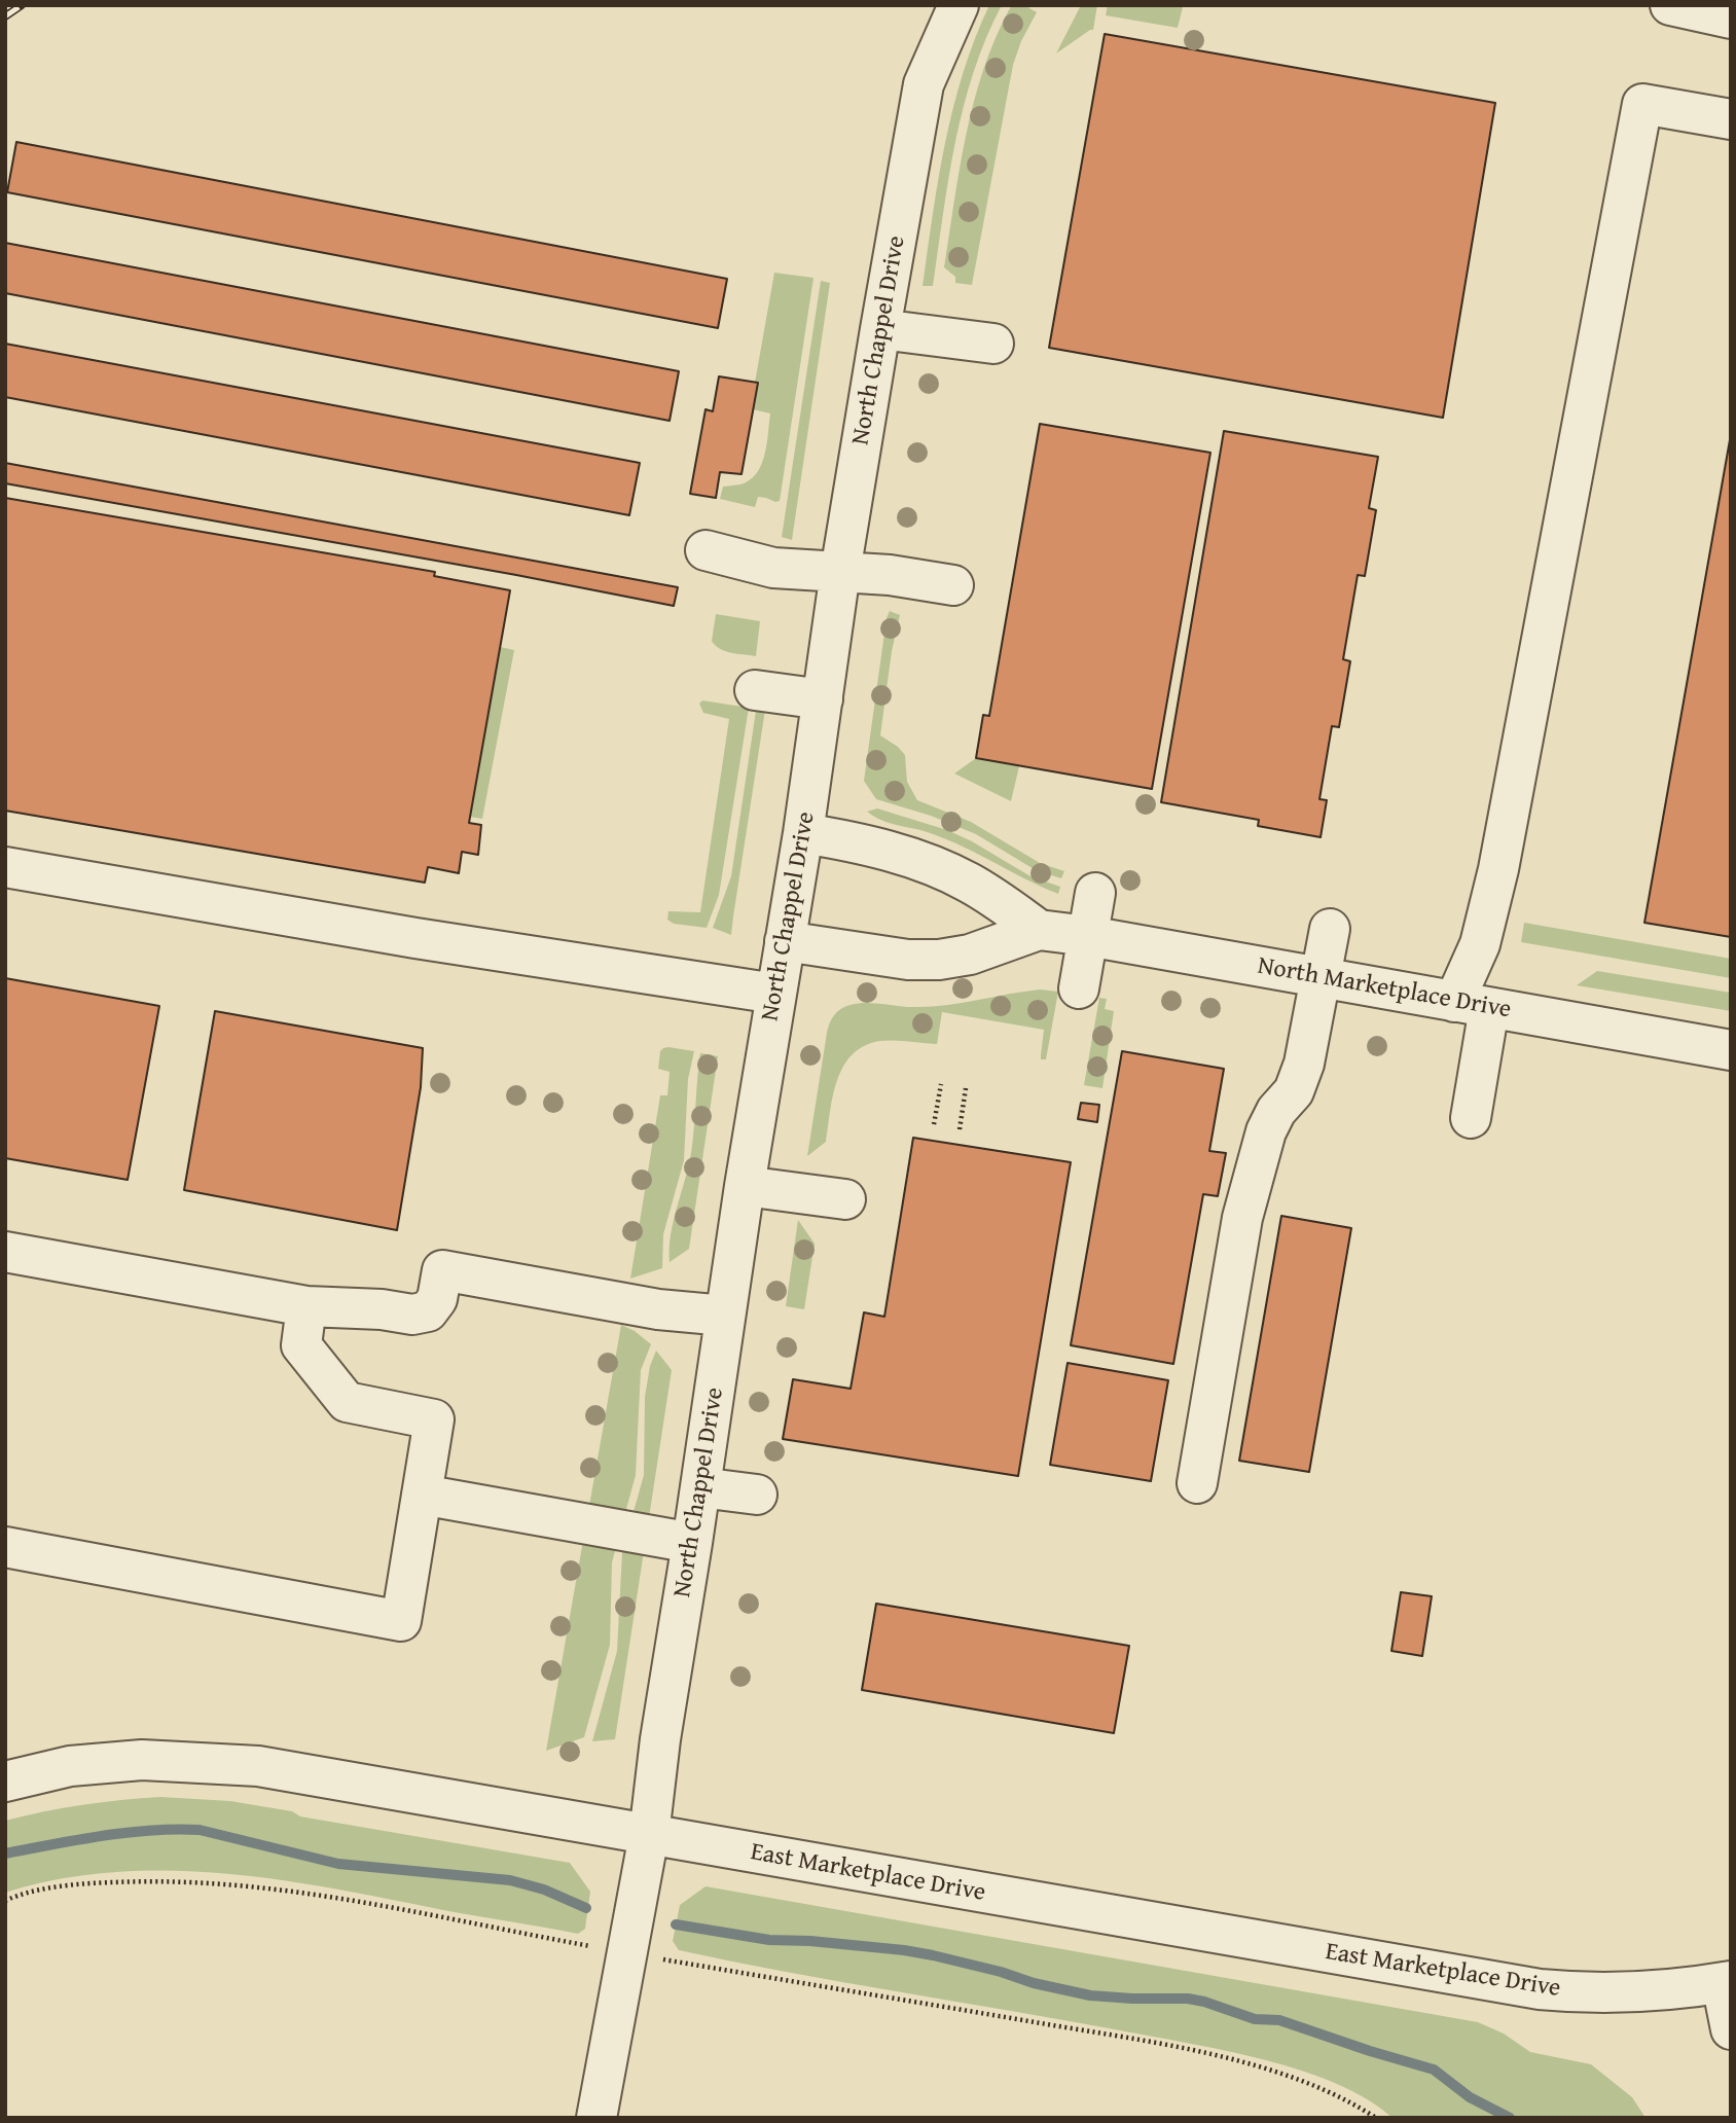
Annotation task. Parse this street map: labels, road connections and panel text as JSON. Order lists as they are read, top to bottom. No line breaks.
{"streets":{"street":["North Chappel Drive","North Marketplace Drive","East Marketplace Drive"]},"crossings":[["North Chappel Drive","East Marketplace Drive"]]}
